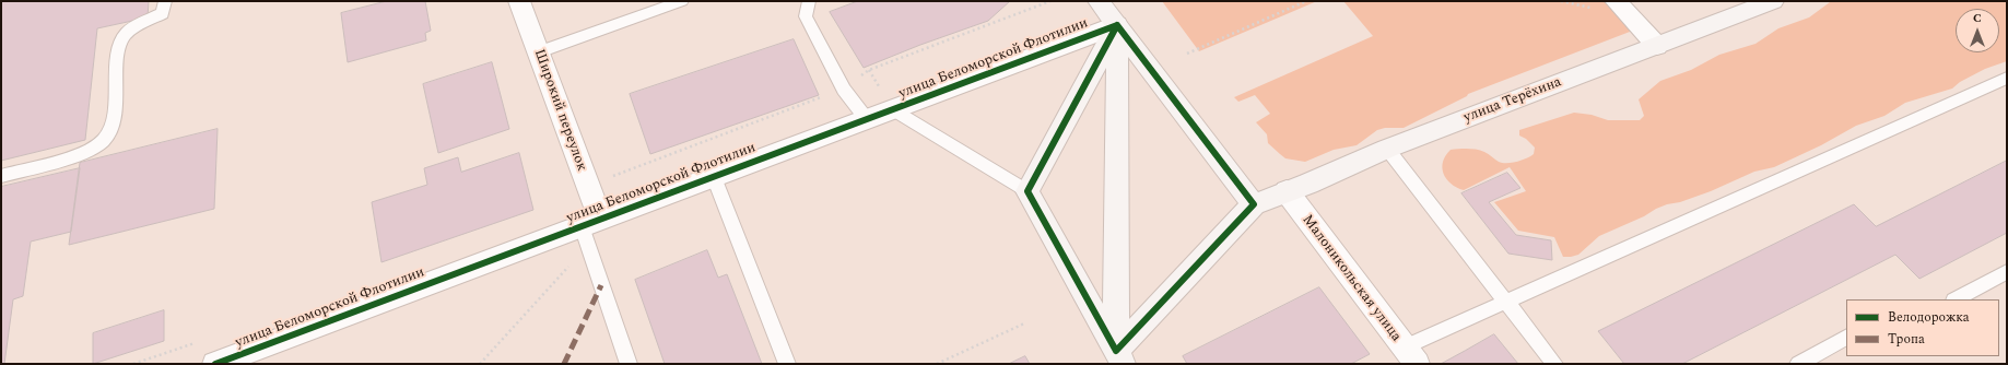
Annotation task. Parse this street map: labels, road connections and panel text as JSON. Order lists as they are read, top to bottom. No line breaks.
{"streets":{"street":["улица Беломорской Флотилии","улица Терёхина","Широкий переулок","Малоникольская улица"]},"crossings":[["улица Беломорской Флотилии","Широкий переулок"],["улица Терёхина","Малоникольская улица"]],"legend":["Велодорожка","Тропа"],"north":"top"}
